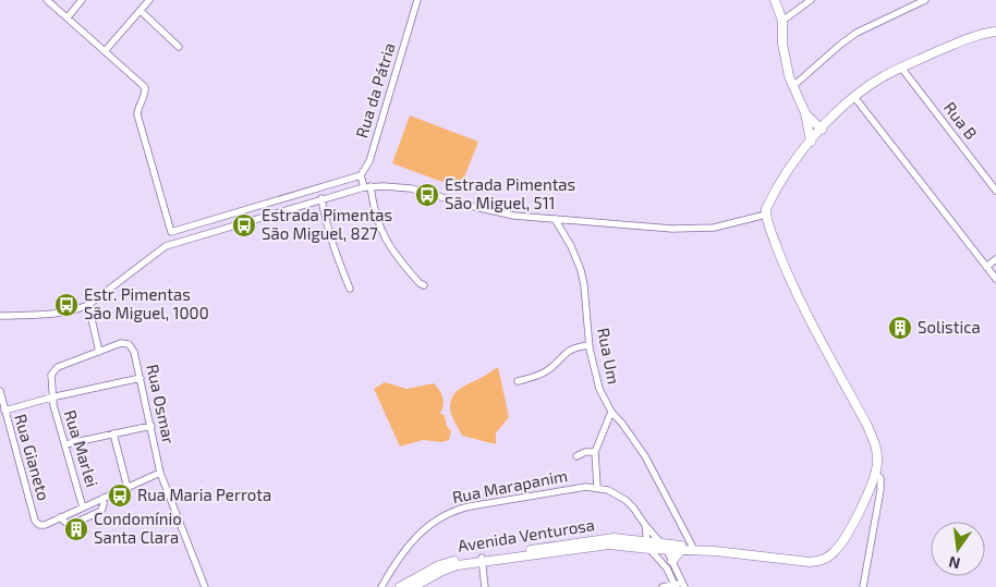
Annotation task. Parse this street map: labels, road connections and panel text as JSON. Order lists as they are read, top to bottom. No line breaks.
{"streets":{"street":["Rua da Pátria","Rua B","Rua Um","Rua Osmar","Rua Marlei","Rua Gianeto","Rua Marapanim","Avenida Venturosa"]},"crossings":[["Rua Marapanim","Avenida Venturosa"]],"places":{"bus stop":["Estrada Pimentas São Miguel, 511","Estrada Pimentas São Miguel, 827","Estr. Pimentas São Miguel, 1000","Rua Maria Perrota"],"building":["Solistica","Condomínio Santa Clara"]},"north":"bottom"}
